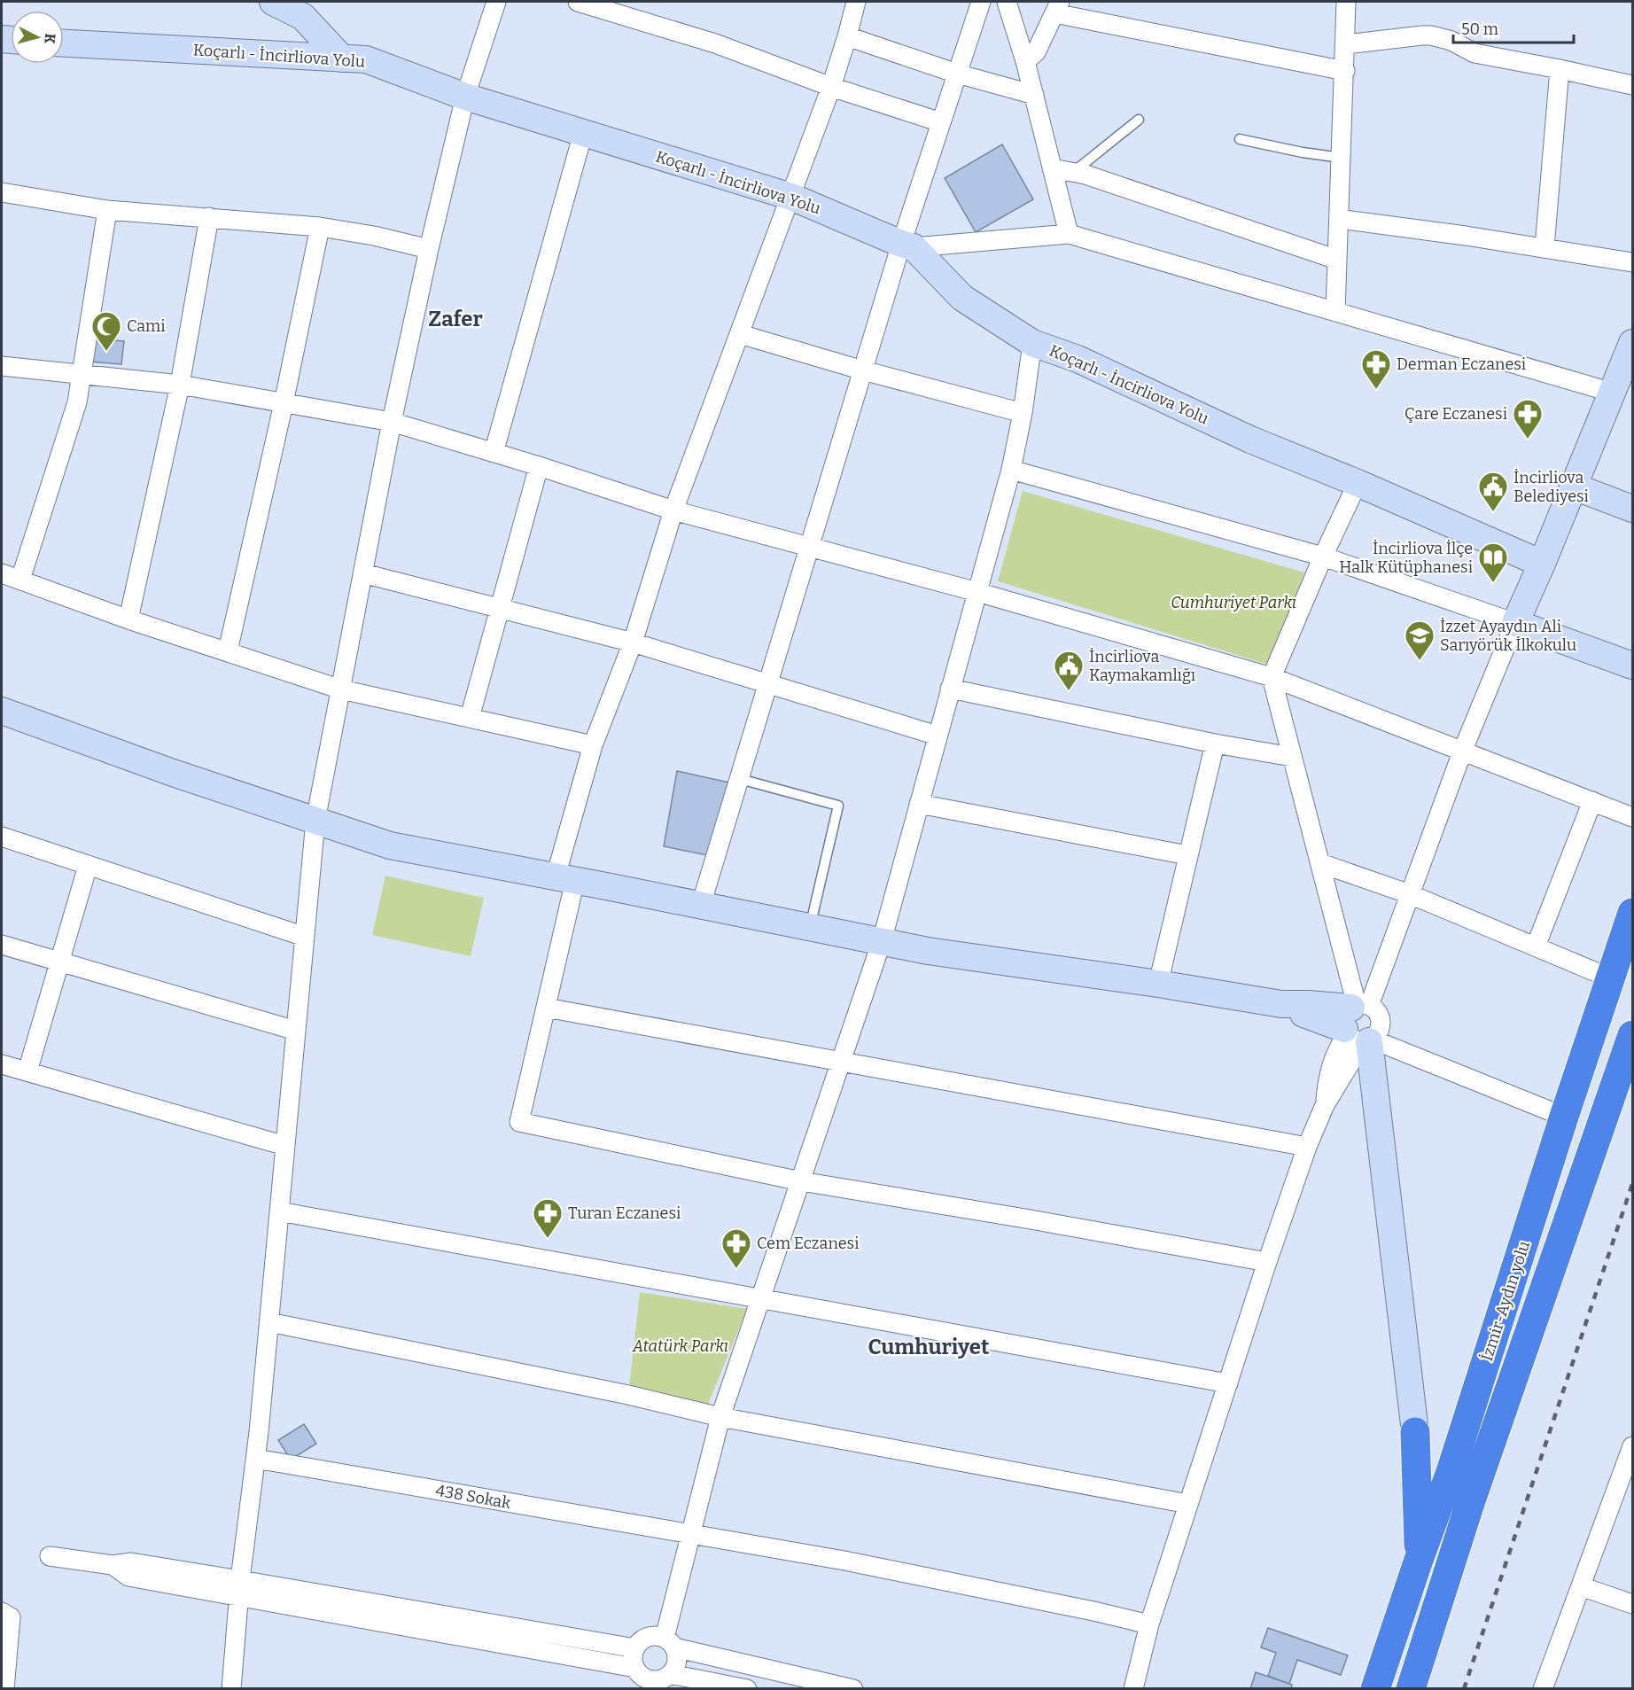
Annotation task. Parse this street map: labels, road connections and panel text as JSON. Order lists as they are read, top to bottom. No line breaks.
{"streets":{"highway":["İzmir-Aydın yolu"],"street":["Koçarlı - İncirliova Yolu","438 Sokak"]},"districts":["Zafer","Cumhuriyet"],"parks":["Cumhuriyet Parkı","Atatürk Parkı"],"places":{"mosque":["Cami"],"pharmacy":["Derman Eczanesi","Çare Eczanesi","Turan Eczanesi","Cem Eczanesi"],"public building":["İncirliova Belediyesi","İncirliova Kaymakamlığı"],"library":["İncirliova İlçe Halk Kütüphanesi"],"school or university":["İzzet Ayaydın Ali Sarıyörük İlkokulu"]},"scale_bar":"50 m","north":"right"}
